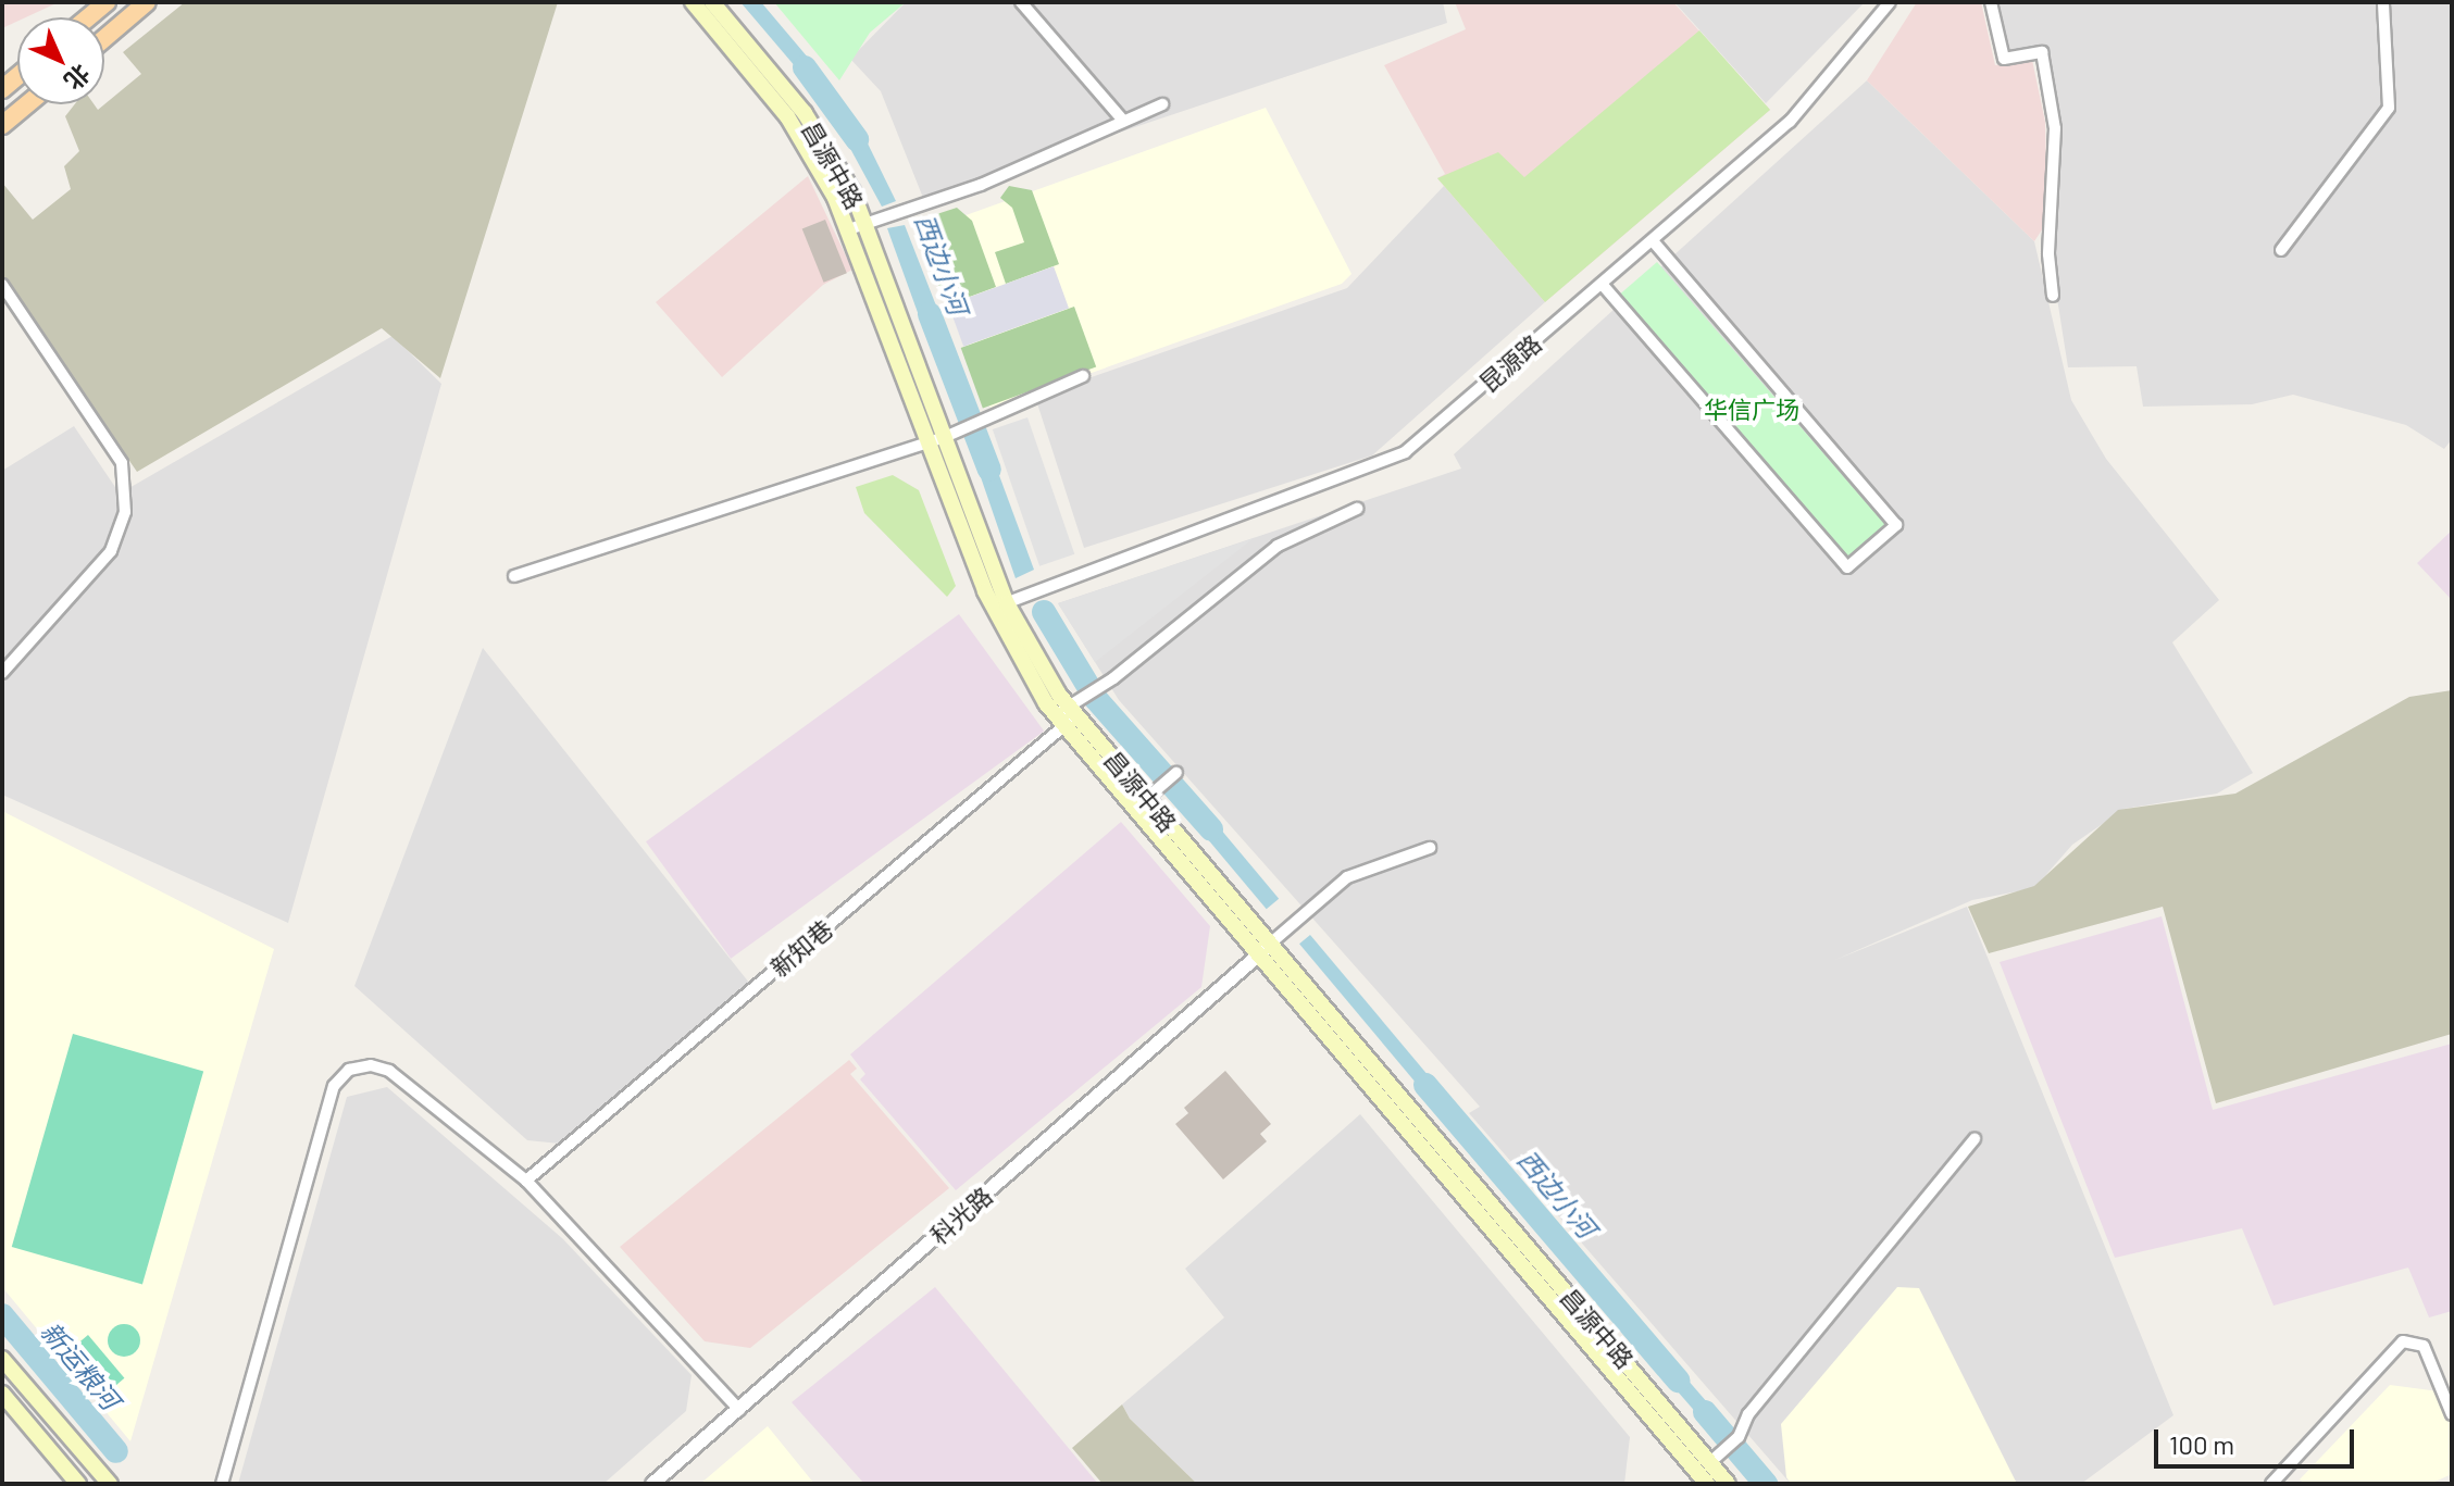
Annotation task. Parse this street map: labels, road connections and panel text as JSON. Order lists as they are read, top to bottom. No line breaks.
{"streets":{"main road":["昌源中路"],"street":["昆源路","新知巷","科光路"]},"crossings":[["昌源中路","昆源路"],["昌源中路","新知巷"],["昌源中路","科光路"]],"water":["西边小河","新运粮河"],"parks":["华信广场"],"scale_bar":"100 m","north":"bottom right"}
